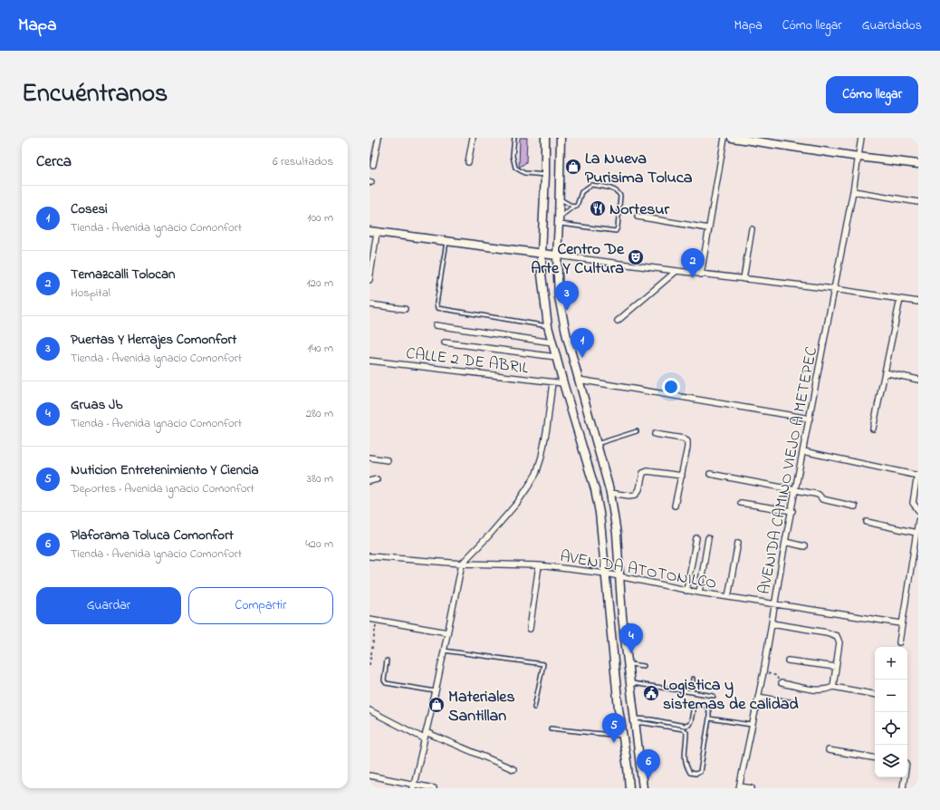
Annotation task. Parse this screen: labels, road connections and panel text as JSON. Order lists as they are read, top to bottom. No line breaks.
{"streets":{"street":["CALLE 2 DE ABRIL","AVENIDA CAMINO VIEJO A METEPEC","AVENIDA ATOTONILCO"]},"crossings":[["AVENIDA CAMINO VIEJO A METEPEC","AVENIDA ATOTONILCO"]],"places":{"shop":["La Nueva Purisima Toluca","Materiales Santillan"],"restaurant":["Nortesur"],"theatre":["Centro De Arte Y Cultura"],"public building":["Logistica y sistemas de calidad"]},"page":{"header":"Mapa","nav":["Mapa","Cómo llegar","Guardados"],"title":"Encuéntranos","buttons":["Cómo llegar",["Guardar","Compartir"]],"heading":["Cerca","6 resultados"],"list":[{"mark":"1","name":"Cosesi","note":"Tienda · Avenida Ignacio Comonfort","value":"100 m"},{"mark":"2","name":"Temazcalli Tolocan","note":"Hospital","value":"120 m"},{"mark":"3","name":"Puertas Y Herrajes Comonfort","note":"Tienda · Avenida Ignacio Comonfort","value":"140 m"},{"mark":"4","name":"Gruas Jb","note":"Tienda · Avenida Ignacio Comonfort","value":"280 m"},{"mark":"5","name":"Nuticion Entretenimiento Y Ciencia","note":"Deportes · Avenida Ignacio Comonfort","value":"380 m"},{"mark":"6","name":"Plaforama Toluca Comonfort","note":"Tienda · Avenida Ignacio Comonfort","value":"420 m"}],"pins":["2","3","1","4","5","6"],"map_buttons":["+","−"]}}
